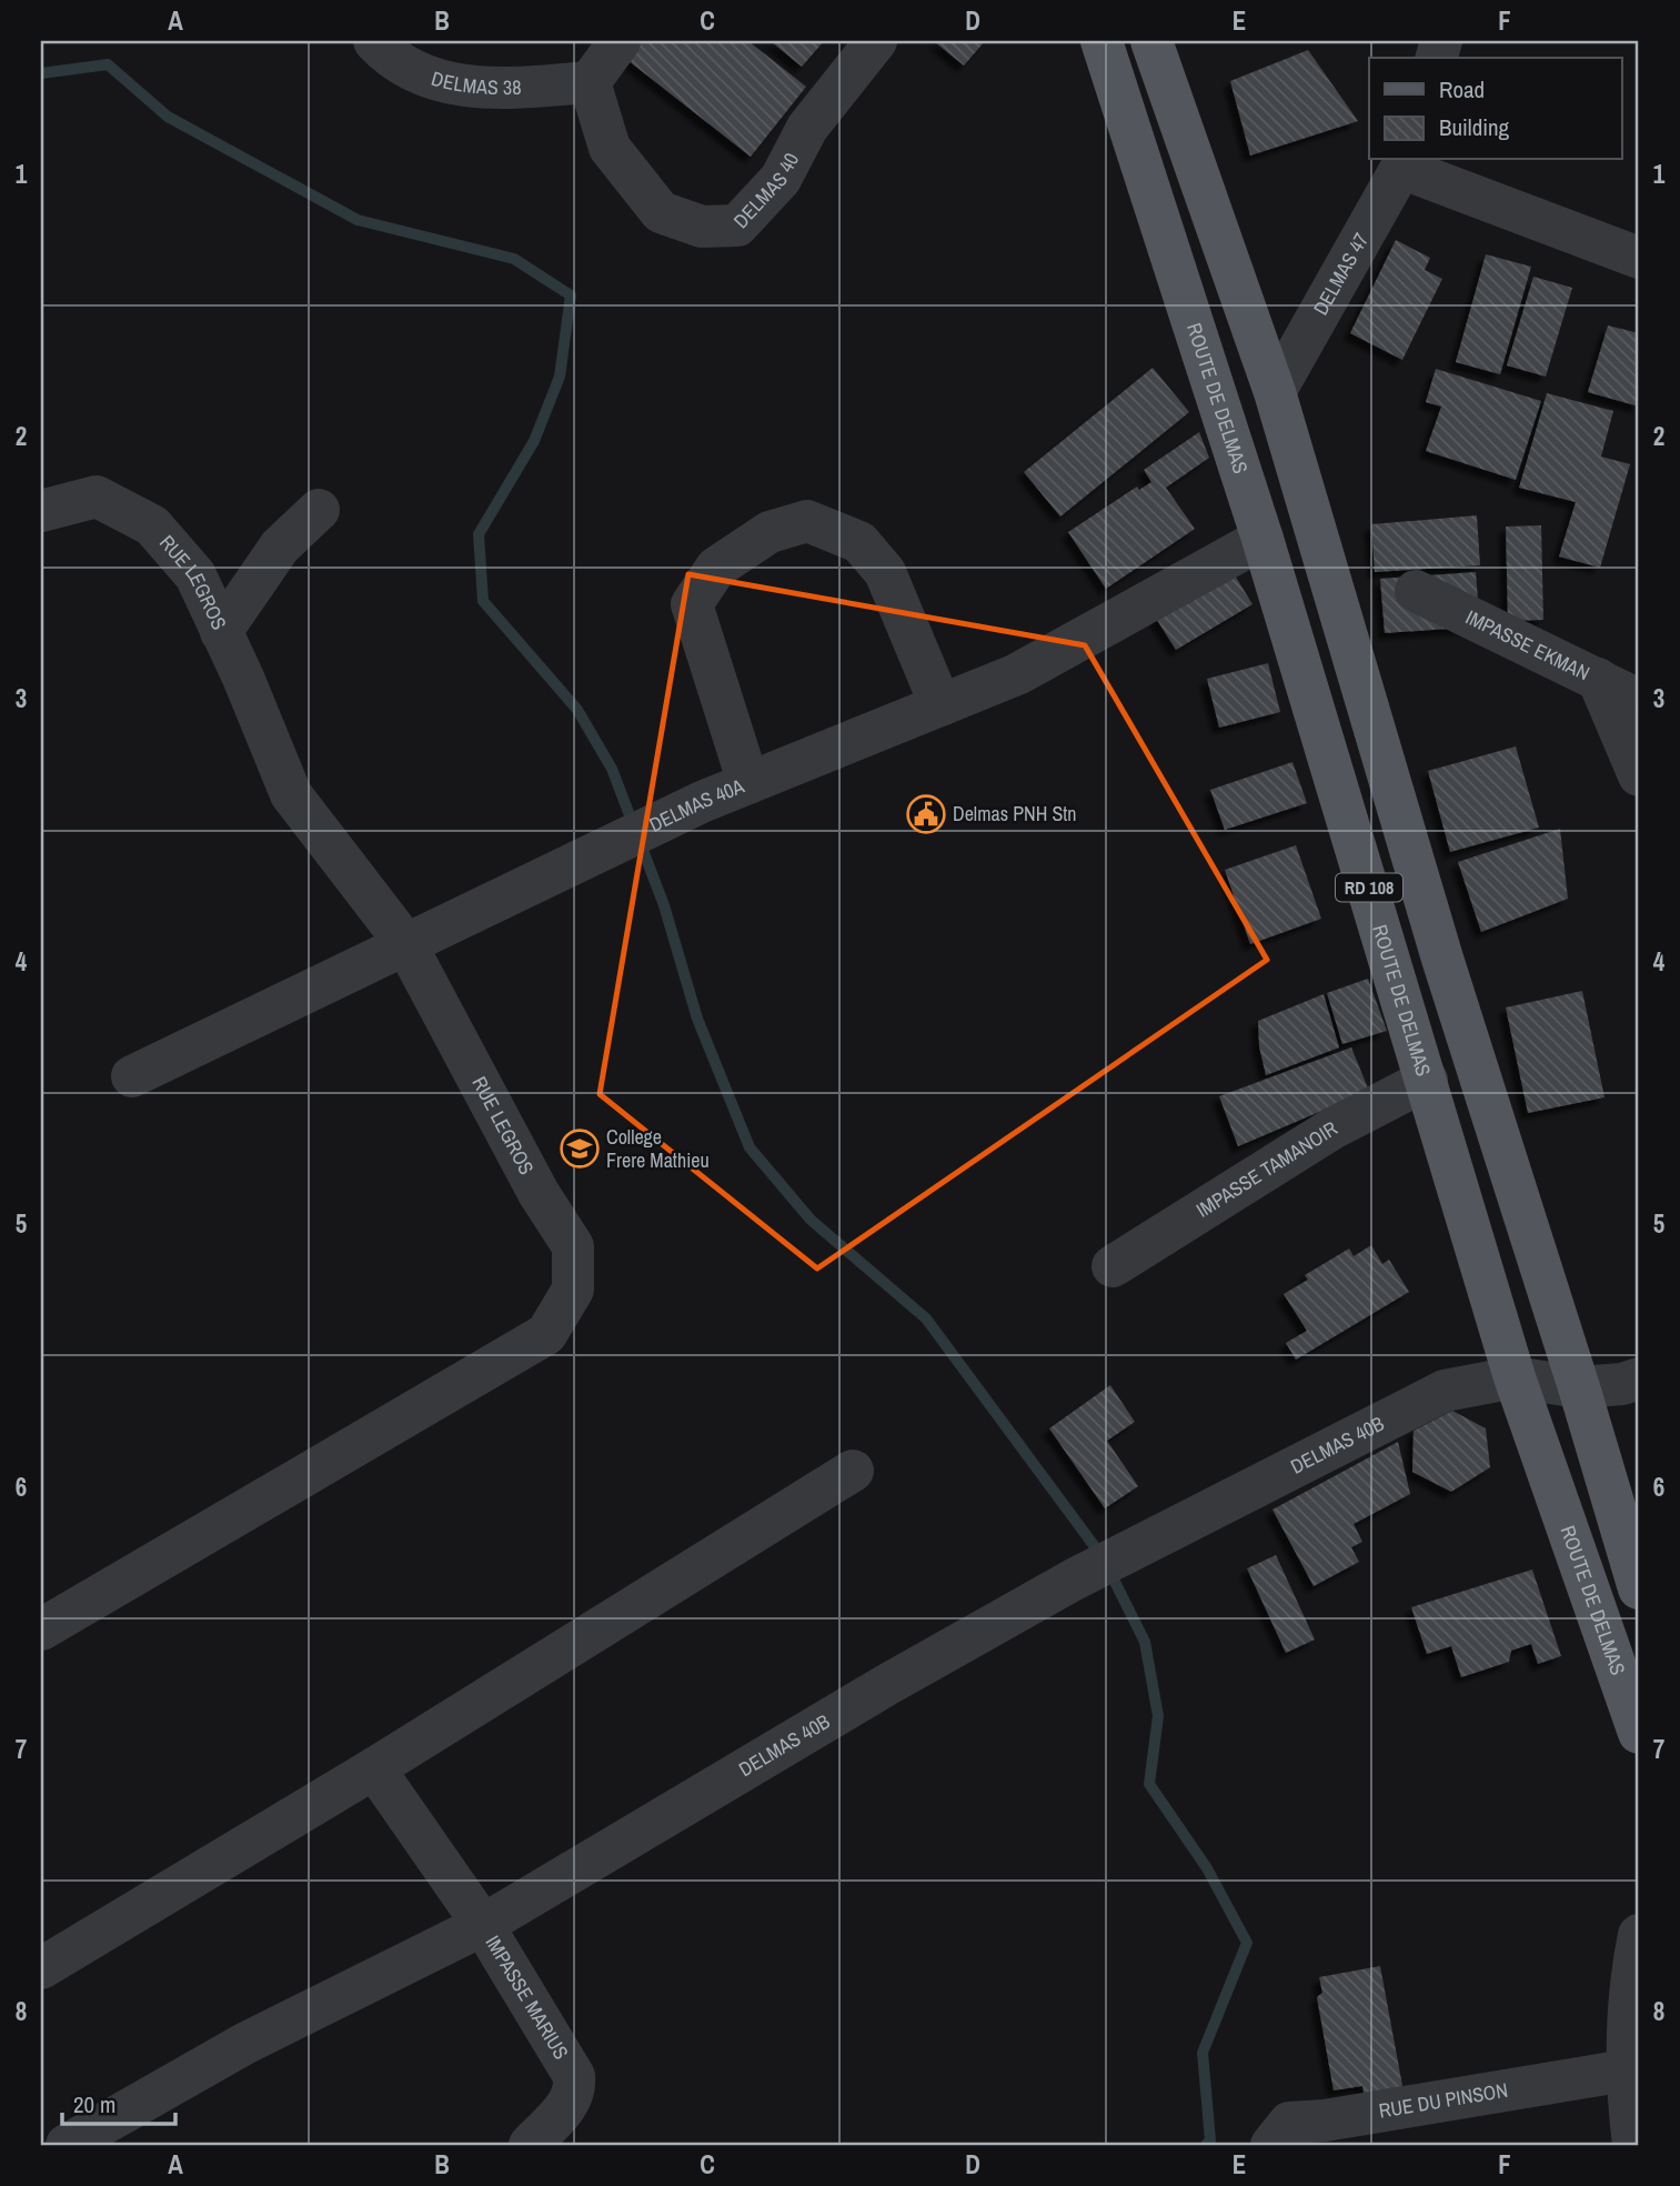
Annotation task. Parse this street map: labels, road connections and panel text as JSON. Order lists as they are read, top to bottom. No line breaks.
{"streets":{"main road":["ROUTE DE DELMAS","RD 108"],"street":["DELMAS 38","DELMAS 40","DELMAS 47","RUE LEGROS","IMPASSE EKMAN","DELMAS 40A","IMPASSE TAMANOIR","DELMAS 40B","IMPASSE MARIUS","RUE DU PINSON"]},"crossings":[["DELMAS 38","DELMAS 40"],["DELMAS 47","RD 108"],["ROUTE DE DELMAS","DELMAS 40A"],["ROUTE DE DELMAS","IMPASSE TAMANOIR"],["ROUTE DE DELMAS","DELMAS 40B"],["RUE LEGROS","DELMAS 40A"],["RD 108","DELMAS 40B"],["DELMAS 40B","IMPASSE MARIUS"]],"places":{"public building":["Delmas PNH Stn"],"school or university":["College Frere Mathieu"]},"legend":["Road","Building"],"scale_bar":"20 m","grid":{"columns":["A","B","C","D","E","F"],"rows":["1","2","3","4","5","6","7","8"]}}
